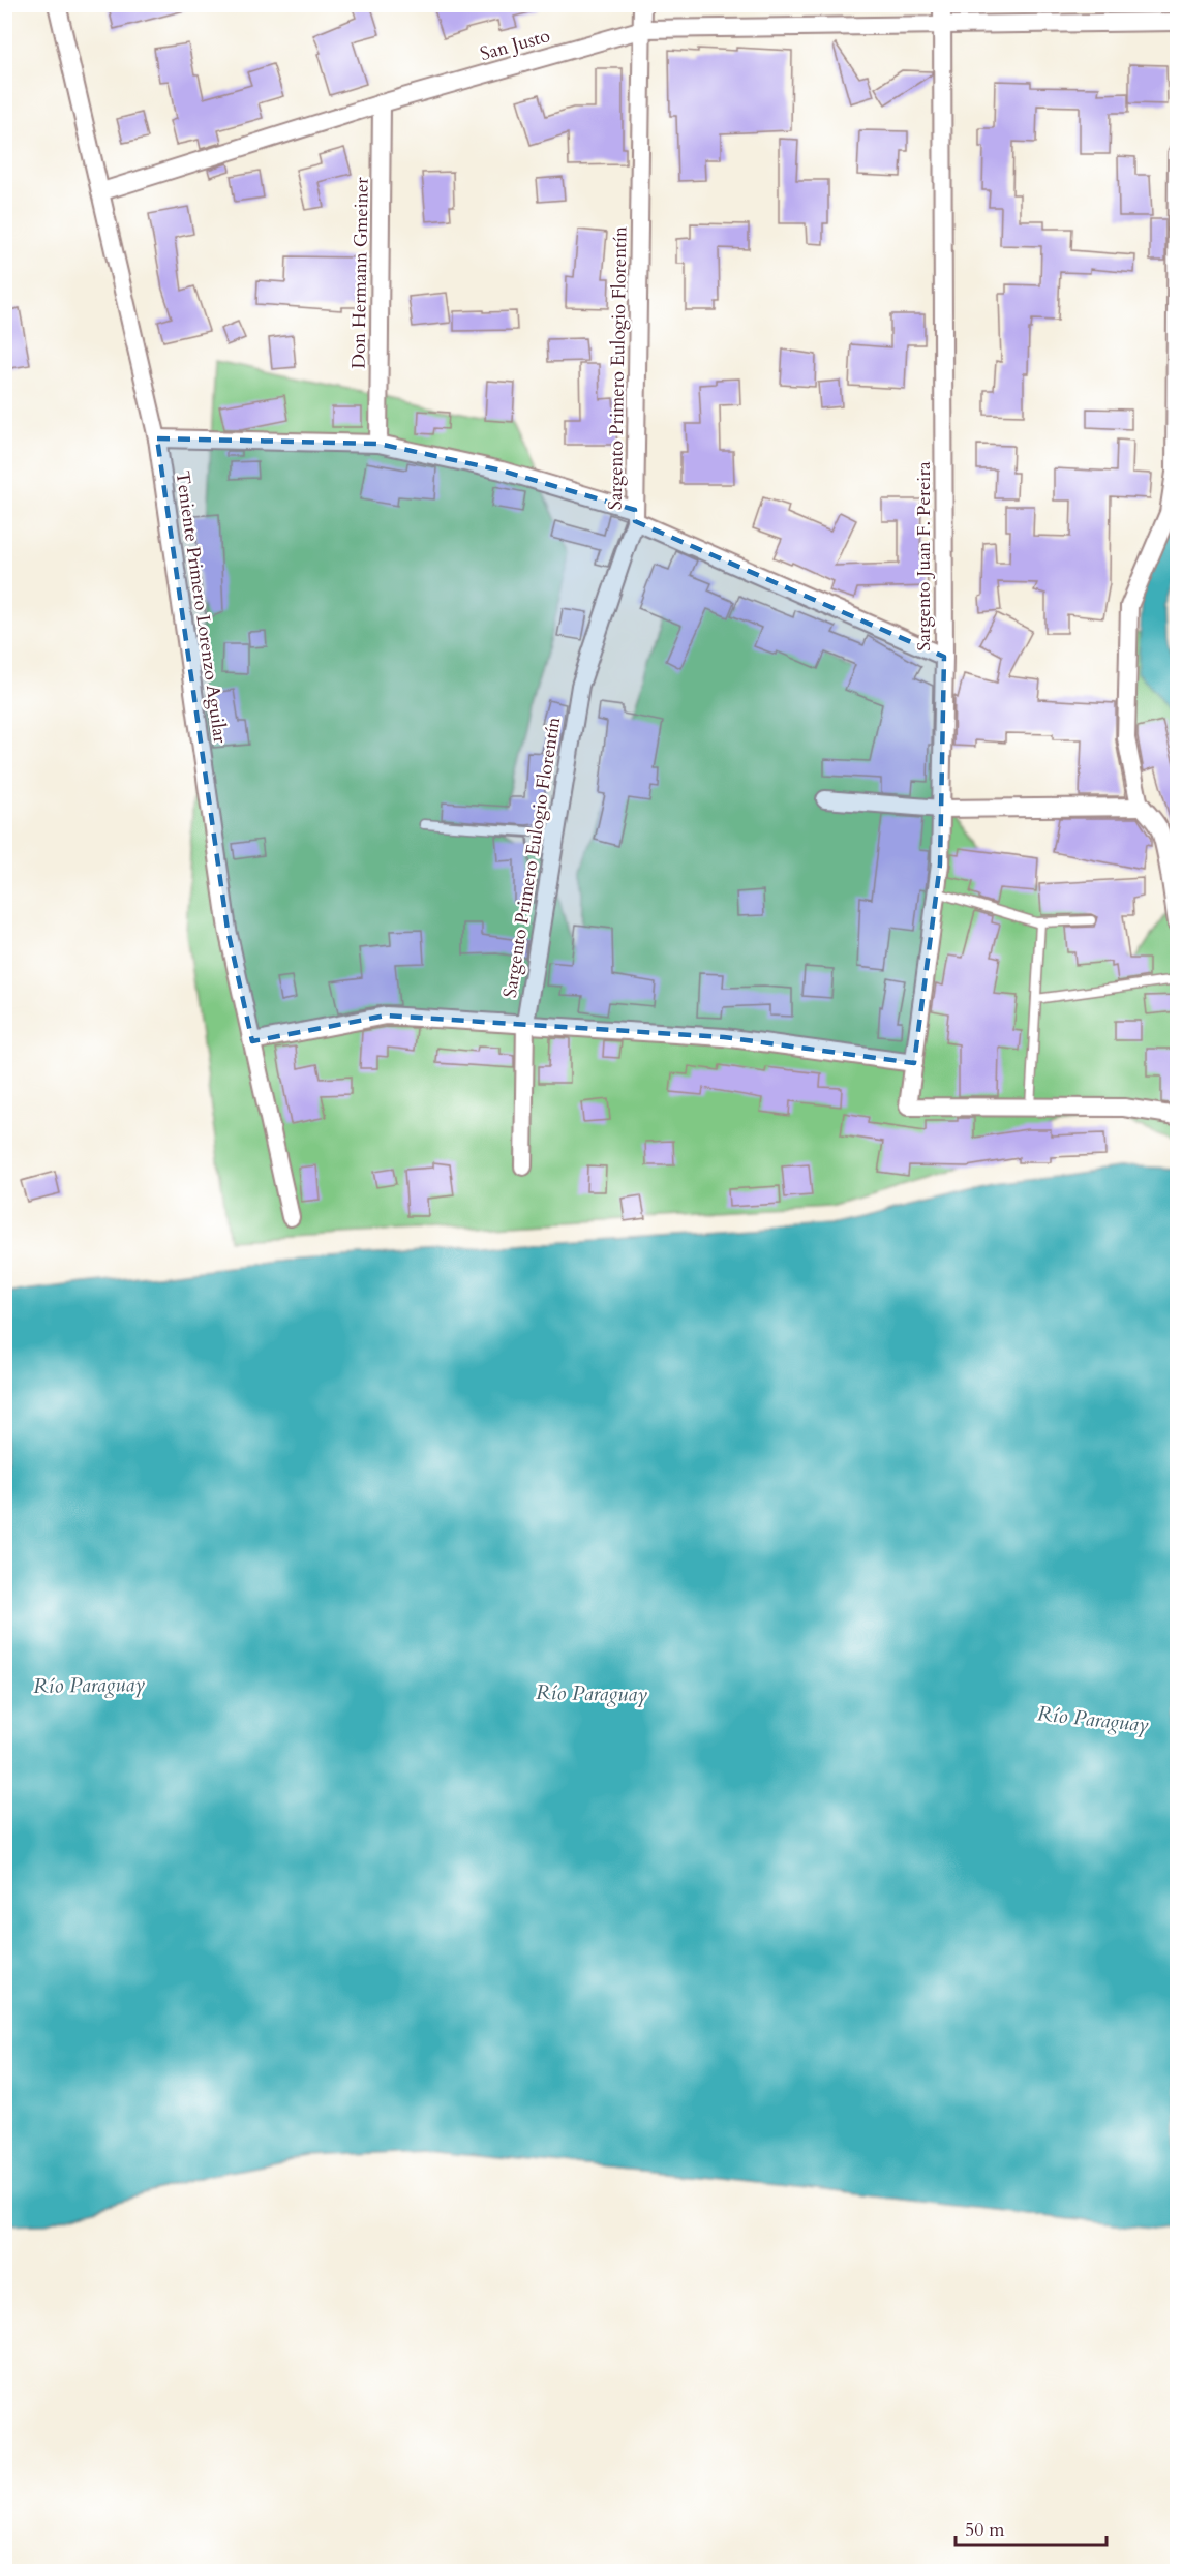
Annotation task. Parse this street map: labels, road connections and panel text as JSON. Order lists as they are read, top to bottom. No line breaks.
{"streets":{"street":["San Justo","Don Hermann Gmeiner","Sargento Primero Eulogio Florentín","Sargento Juan F. Pereira","Teniente Primero Lorenzo Aguilar"]},"crossings":[["San Justo","Don Hermann Gmeiner"],["San Justo","Sargento Primero Eulogio Florentín"],["San Justo","Sargento Juan F. Pereira"],["San Justo","Teniente Primero Lorenzo Aguilar"]],"water":["Río Paraguay"],"scale_bar":"50 m"}
